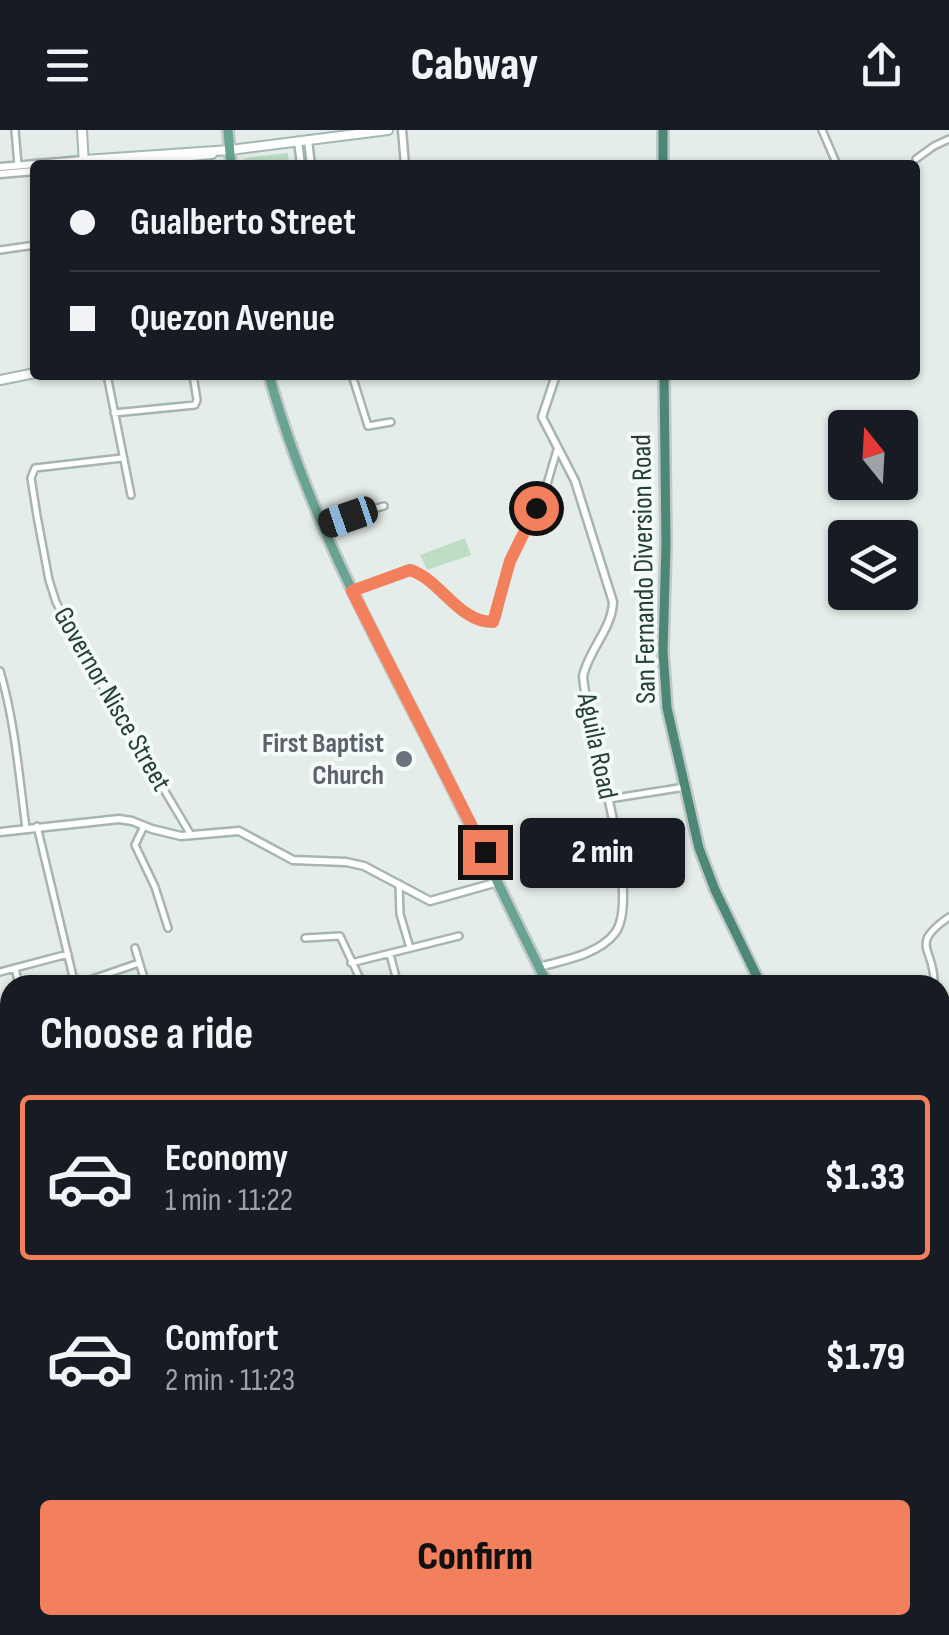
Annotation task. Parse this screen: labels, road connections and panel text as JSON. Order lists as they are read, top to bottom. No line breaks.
{"streets":{"highway":["San Fernando Diversion Road"],"street":["Governor Nisce Street","Aguila Road"]},"places":["First Baptist Church"],"north":"top","page":{"header":"Cabway","banner":["Gualberto Street","Quezon Avenue"],"bubble":"2 min","heading":"Choose a ride","list":[{"name":"Economy","note":"1 min · 11:22","value":"$1.33"},{"name":"Comfort","note":"2 min · 11:23","value":"$1.79"}],"buttons":"Confirm"}}
